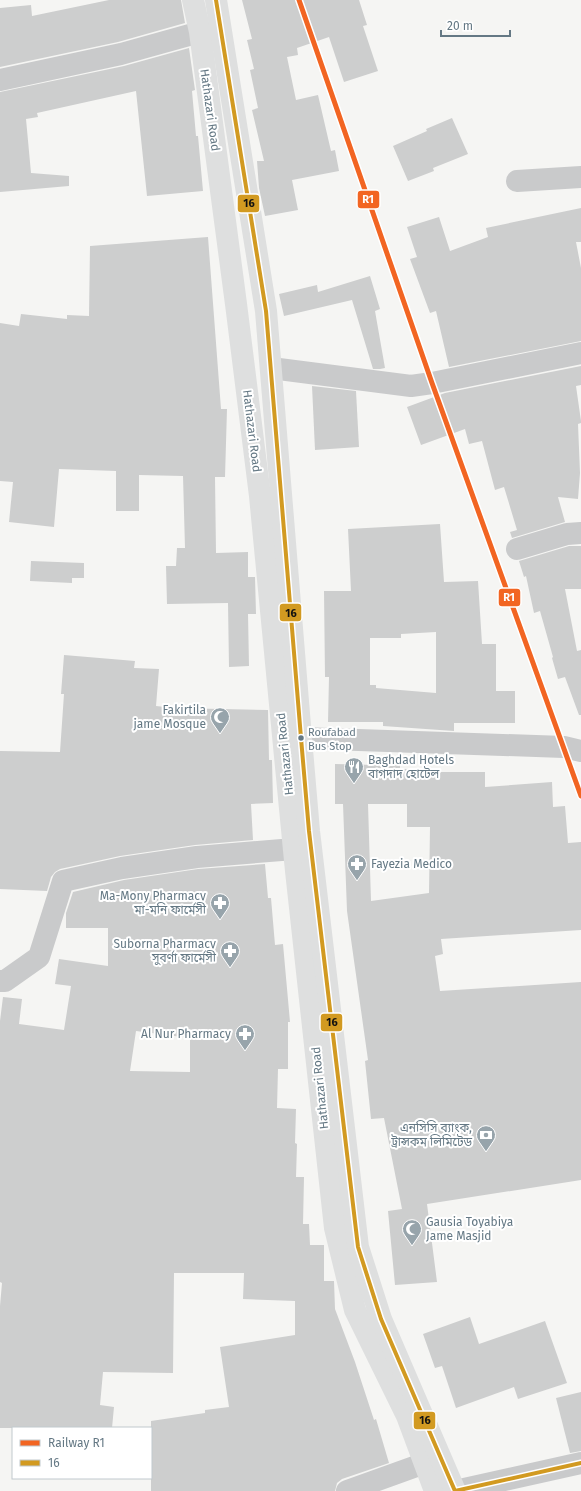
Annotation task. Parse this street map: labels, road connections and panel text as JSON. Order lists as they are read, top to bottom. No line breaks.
{"streets":{"highway":["Hathazari Road"]},"places":{"mosque":["Fakirtila jame Mosque","Gausia Toyabiya Jame Masjid"],"other":["Roufabad Bus Stop"],"restaurant":["Baghdad Hotels বাগদাদ হোটেল"],"pharmacy":["Fayezia Medico","Ma-Mony Pharmacy মা-মনি ফার্মেসী","Suborna Pharmacy সুবর্ণা ফার্মেসী","Al Nur Pharmacy"],"bank":["এনসিসি ব্যাংক, ট্রান্সকম লিমিটেড"]},"lines":["rail line R1","transit line 16"],"legend":["Railway R1","16"],"scale_bar":"20 m"}
